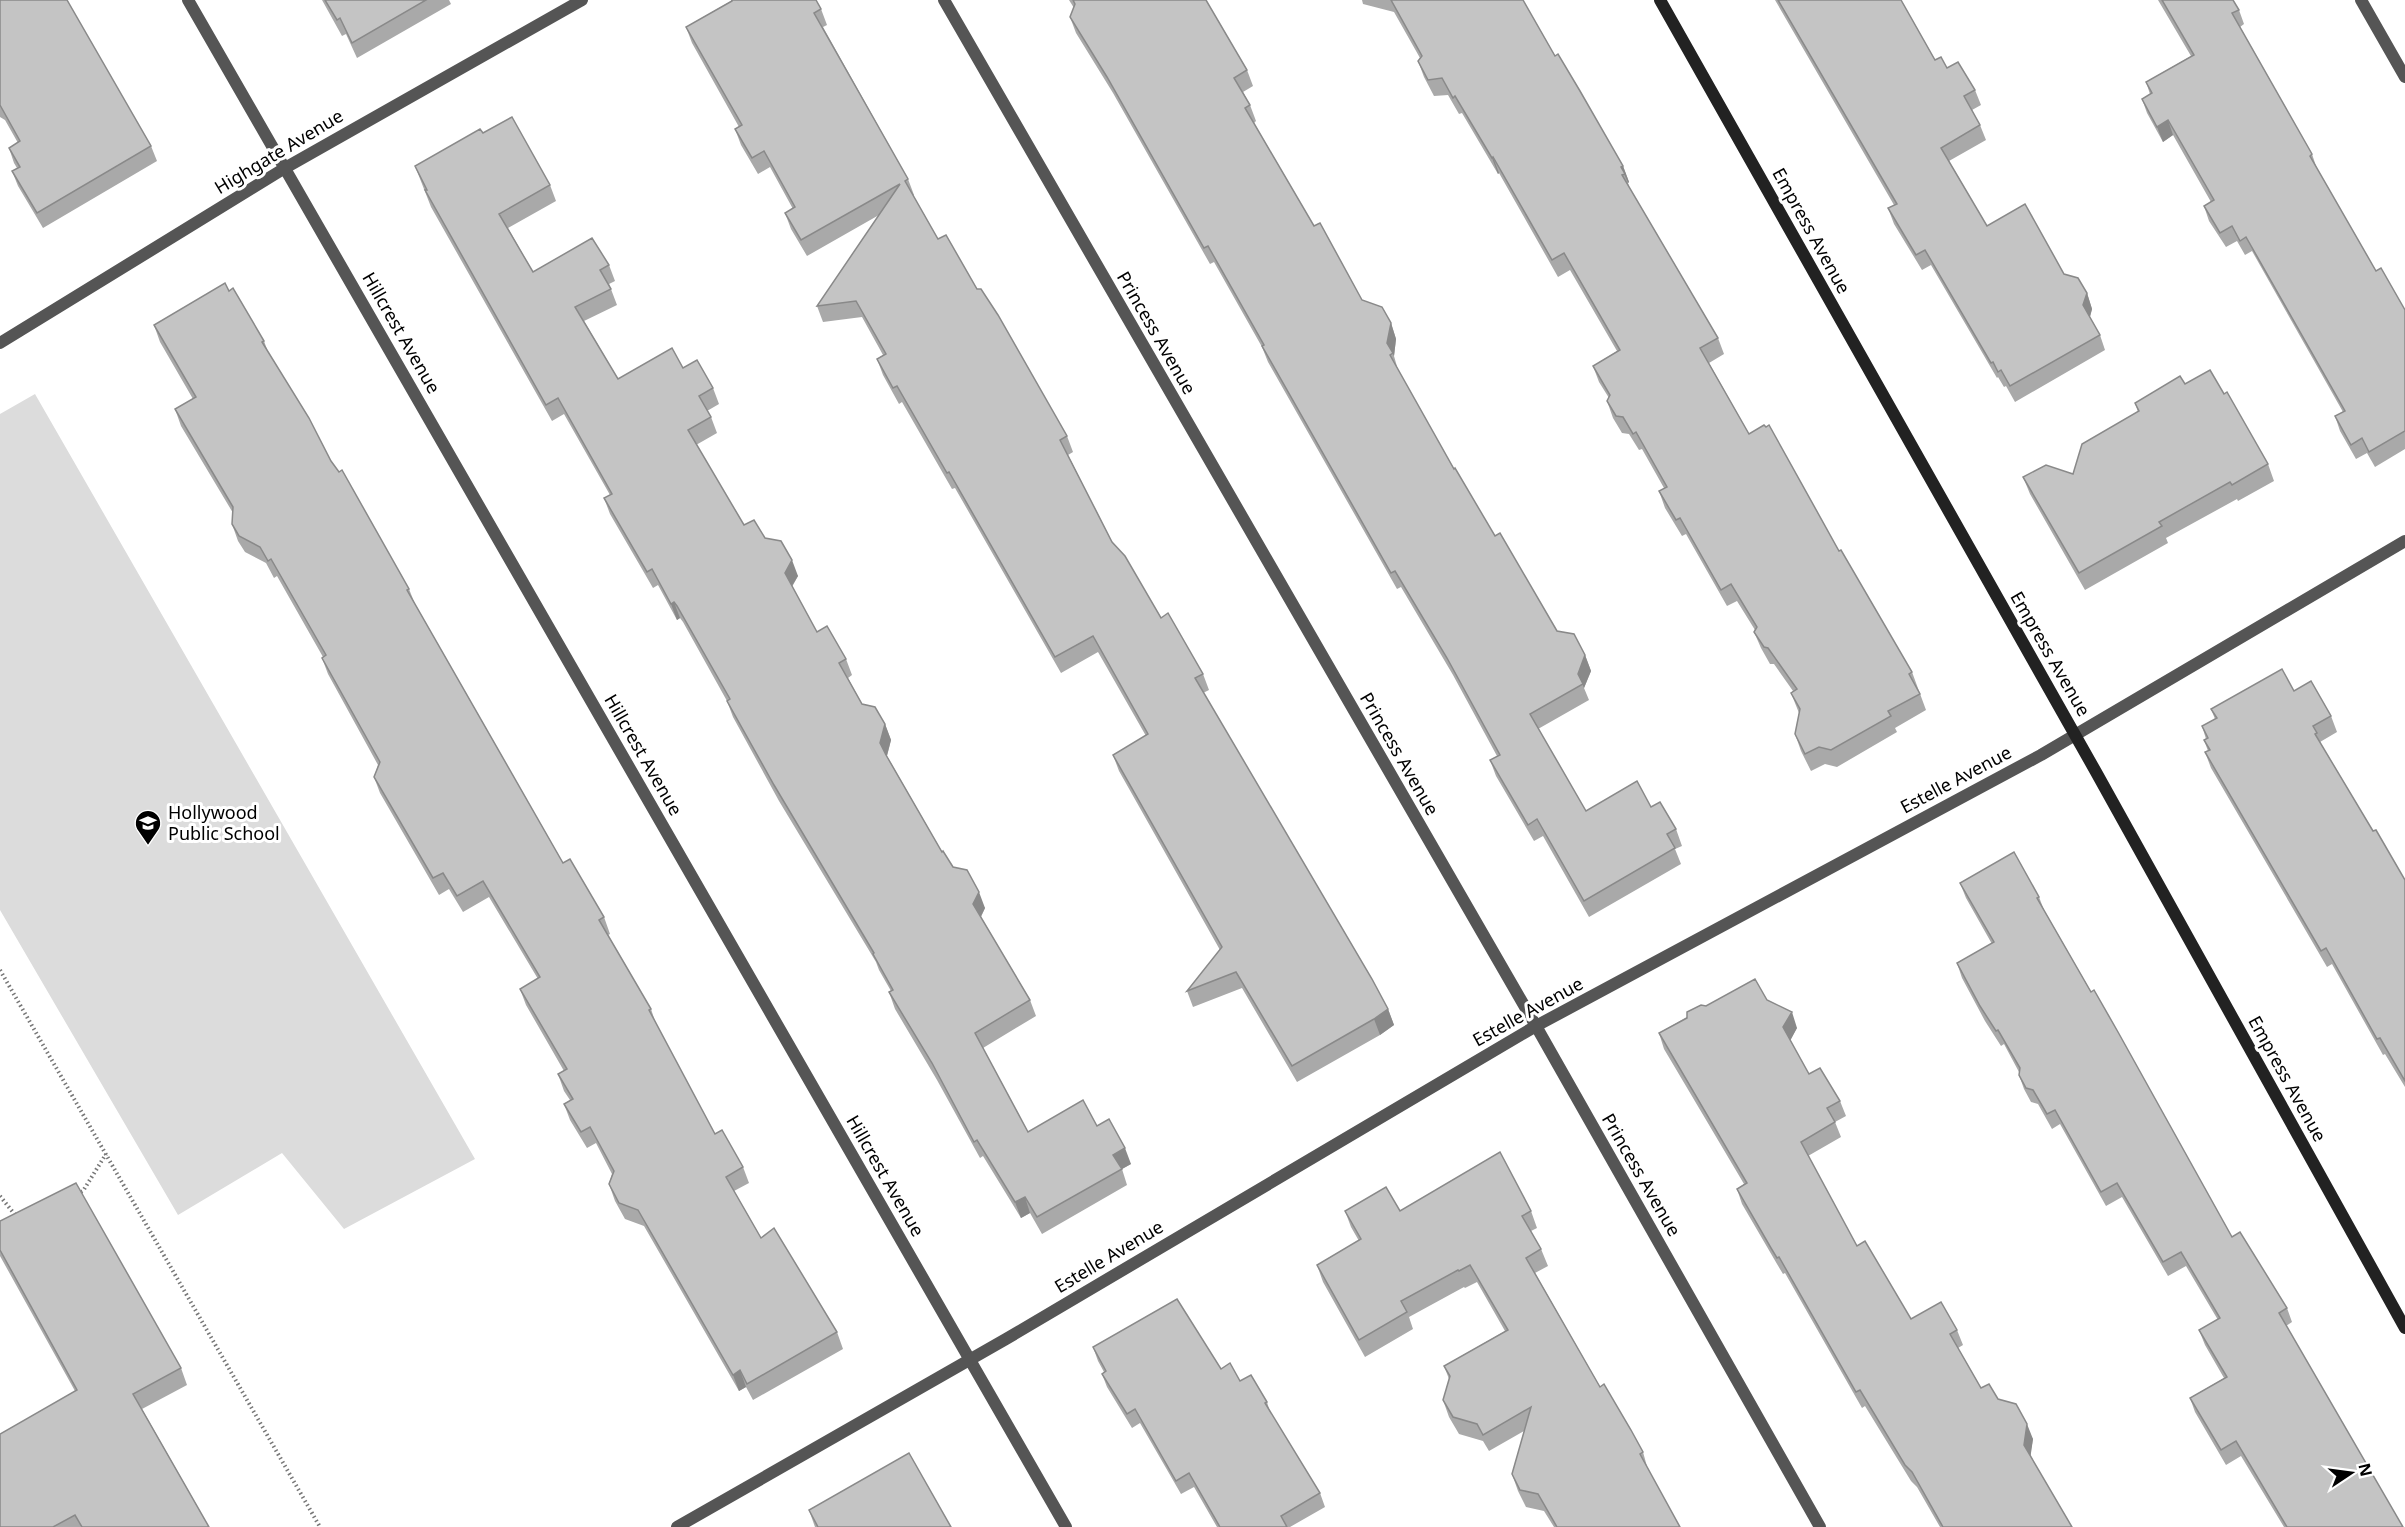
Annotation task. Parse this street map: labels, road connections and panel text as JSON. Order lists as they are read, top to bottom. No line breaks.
{"streets":{"street":["Highgate Avenue","Empress Avenue","Hillcrest Avenue","Princess Avenue","Estelle Avenue"]},"crossings":[["Highgate Avenue","Hillcrest Avenue"],["Empress Avenue","Estelle Avenue"],["Hillcrest Avenue","Estelle Avenue"],["Princess Avenue","Estelle Avenue"]],"places":{"school or university":["Hollywood Public School"]},"north":"right"}
